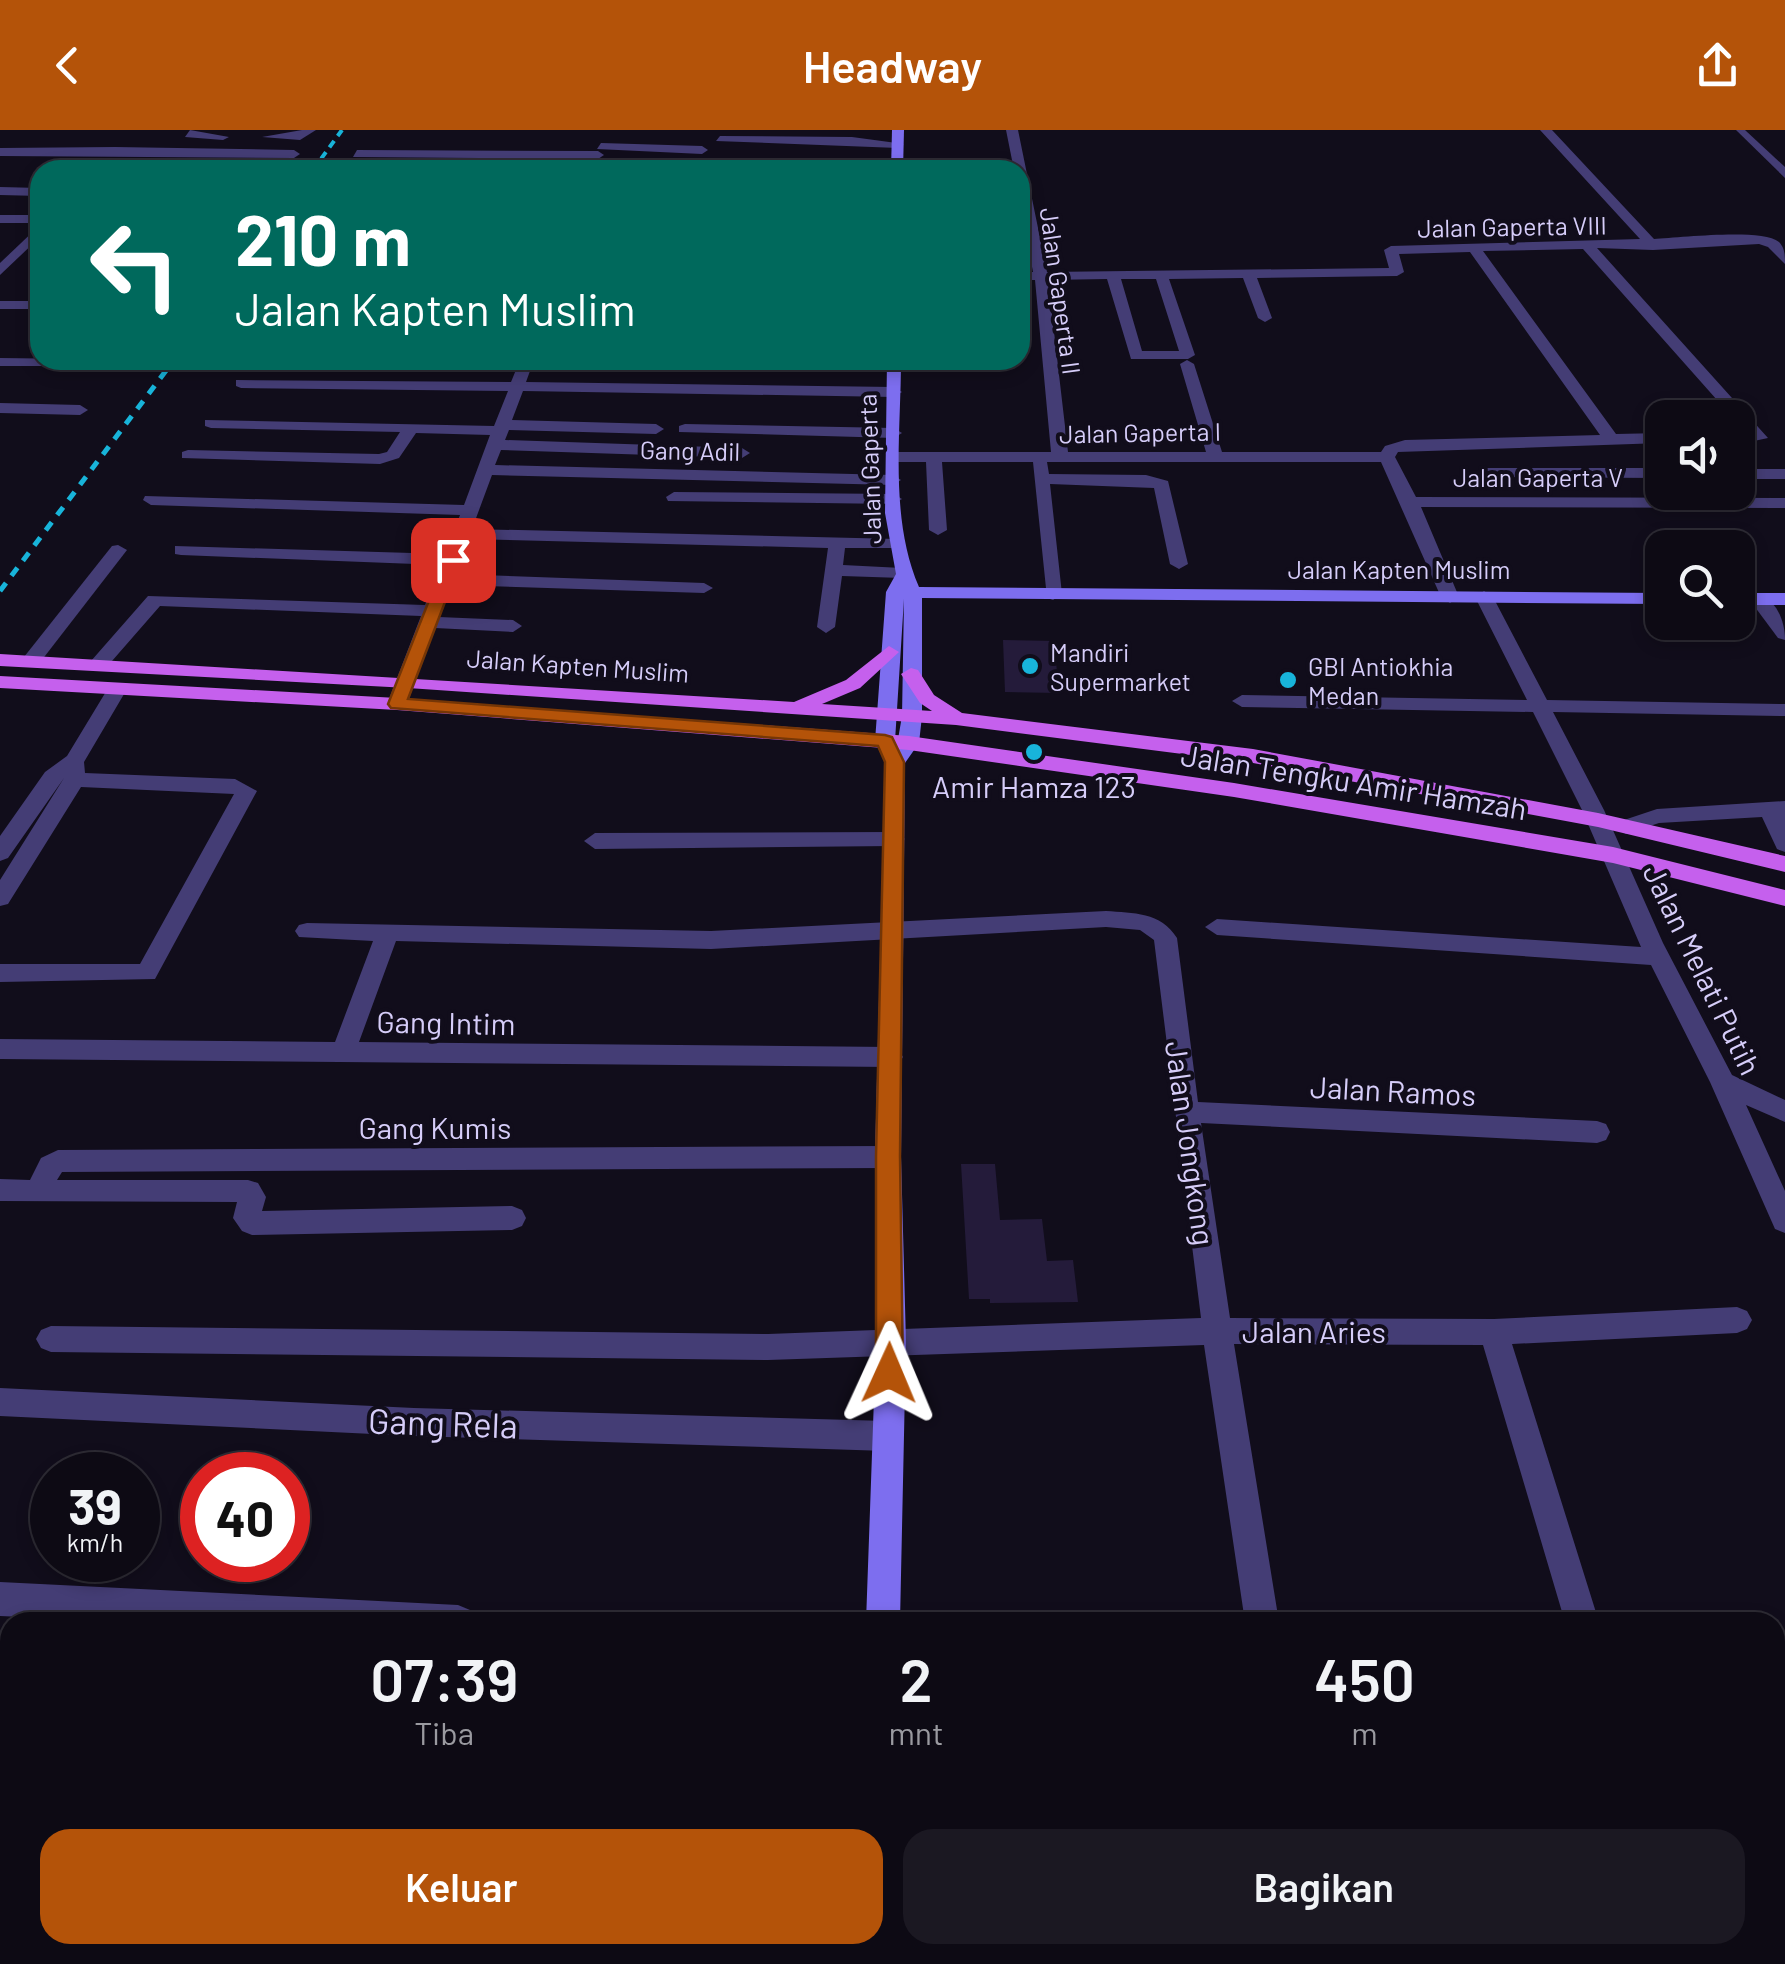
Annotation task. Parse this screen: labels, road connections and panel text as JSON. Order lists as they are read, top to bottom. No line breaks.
{"streets":{"main road":["Jalan Kapten Muslim","Jalan Tengku Amir Hamzah"],"street":["Jalan Gaperta VIII","Jalan Gaperta II","Jalan Gaperta I","Gang Adil","Jalan Gaperta","Jalan Gaperta V","Jalan Melati Putih","Gang Intim","Jalan Ramos","Gang Kumis","Jalan Jongkong","Jalan Aries","Gang Rela"]},"crossings":[["Jalan Gaperta VIII","Jalan Gaperta II"],["Jalan Gaperta II","Jalan Gaperta I"],["Jalan Gaperta I","Jalan Gaperta"],["Gang Adil","Jalan Gaperta"],["Jalan Gaperta","Jalan Kapten Muslim"],["Jalan Gaperta","Jalan Tengku Amir Hamzah"],["Jalan Kapten Muslim","Jalan Tengku Amir Hamzah"],["Jalan Kapten Muslim","Jalan Melati Putih"],["Jalan Tengku Amir Hamzah","Jalan Melati Putih"],["Jalan Ramos","Jalan Jongkong"],["Jalan Jongkong","Jalan Aries"]],"places":["Mandiri Supermarket","GBI Antiokhia Medan","Amir Hamza 123"],"page":{"header":"Headway","turn":["210 m","Jalan Kapten Muslim"],"speed":"39 km/h","limit":"40","eta":["07:39","Tiba","2","mnt","450","m"],"buttons":["Keluar","Bagikan"]}}
